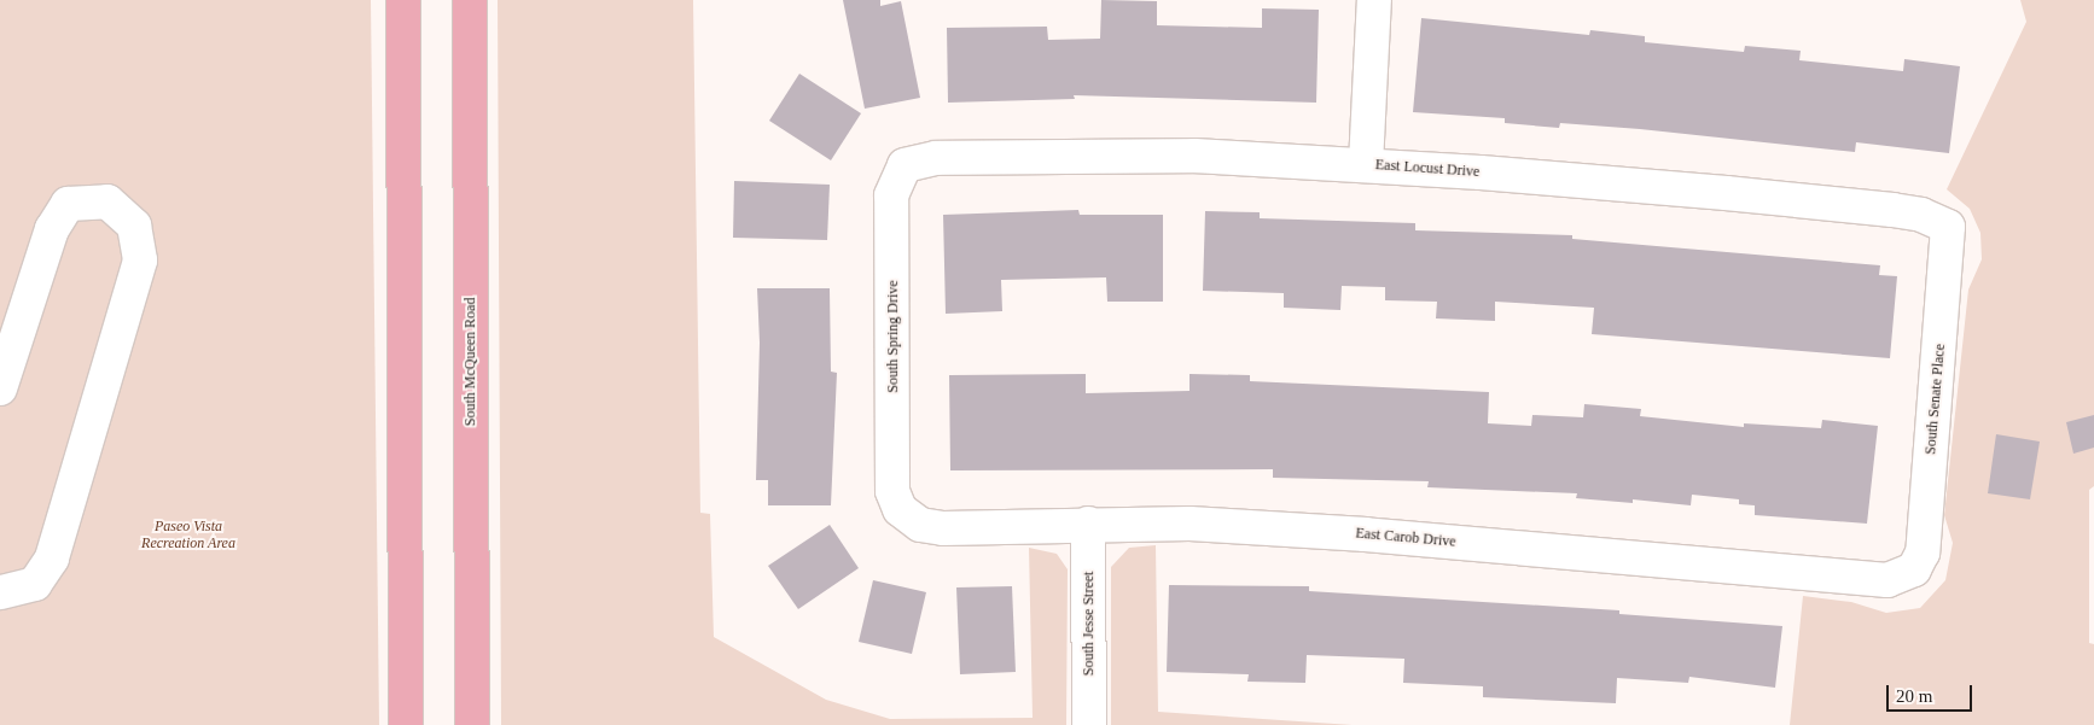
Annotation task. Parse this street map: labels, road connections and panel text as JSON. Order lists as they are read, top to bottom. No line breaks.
{"streets":{"main road":["South McQueen Road"],"street":["East Locust Drive","South Spring Drive","South Senate Place","East Carob Drive","South Jesse Street"]},"crossings":[["East Locust Drive","South Spring Drive"],["East Locust Drive","South Senate Place"],["South Spring Drive","East Carob Drive"],["South Senate Place","East Carob Drive"],["East Carob Drive","South Jesse Street"]],"parks":["Paseo Vista Recreation Area"],"scale_bar":"20 m"}
